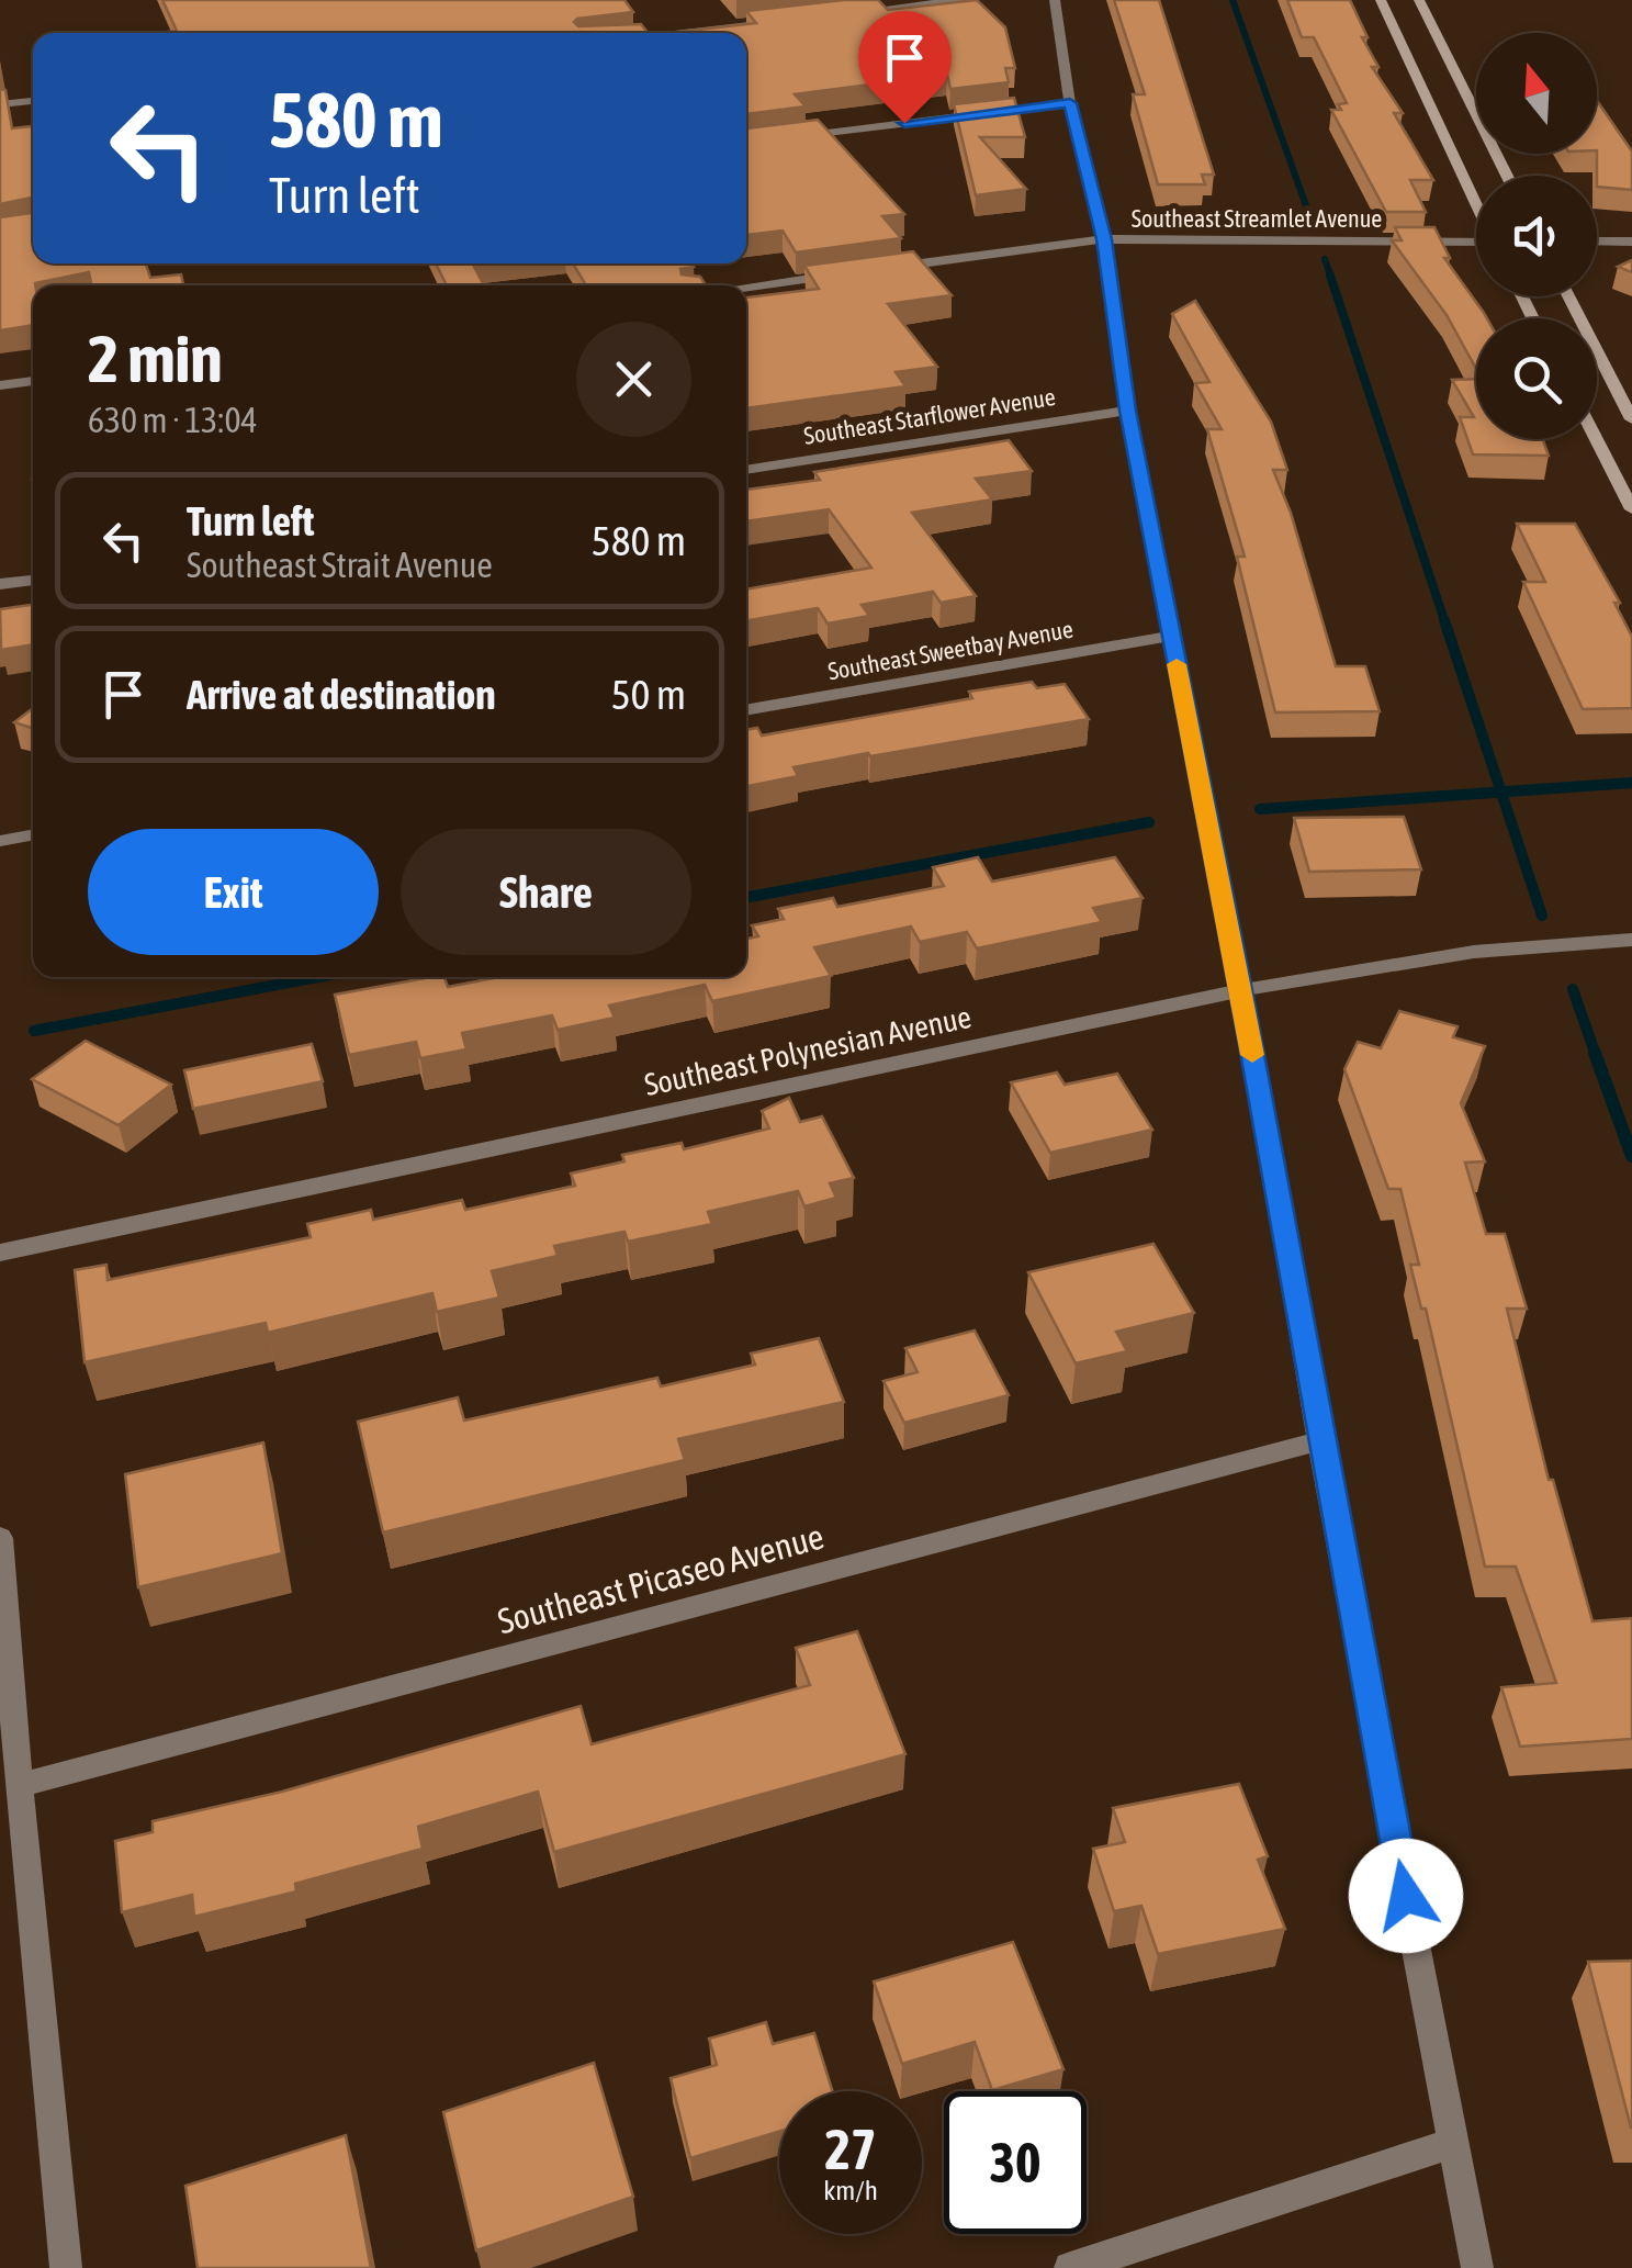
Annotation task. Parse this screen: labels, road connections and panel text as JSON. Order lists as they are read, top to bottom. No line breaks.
{"streets":{"street":["Southeast Streamlet Avenue","Southeast Starflower Avenue","Southeast Sweetbay Avenue","Southeast Polynesian Avenue","Southeast Picaseo Avenue"]},"north":"top","page":{"turn":["580 m","Turn left"],"heading":["2 min","630 m · 13:04"],"list":[{"name":"Turn left","note":"Southeast Strait Avenue","value":"580 m"},{"name":"Arrive at destination","value":"50 m"}],"buttons":["Exit","Share"],"speed":"27 km/h","limit":"30"}}
